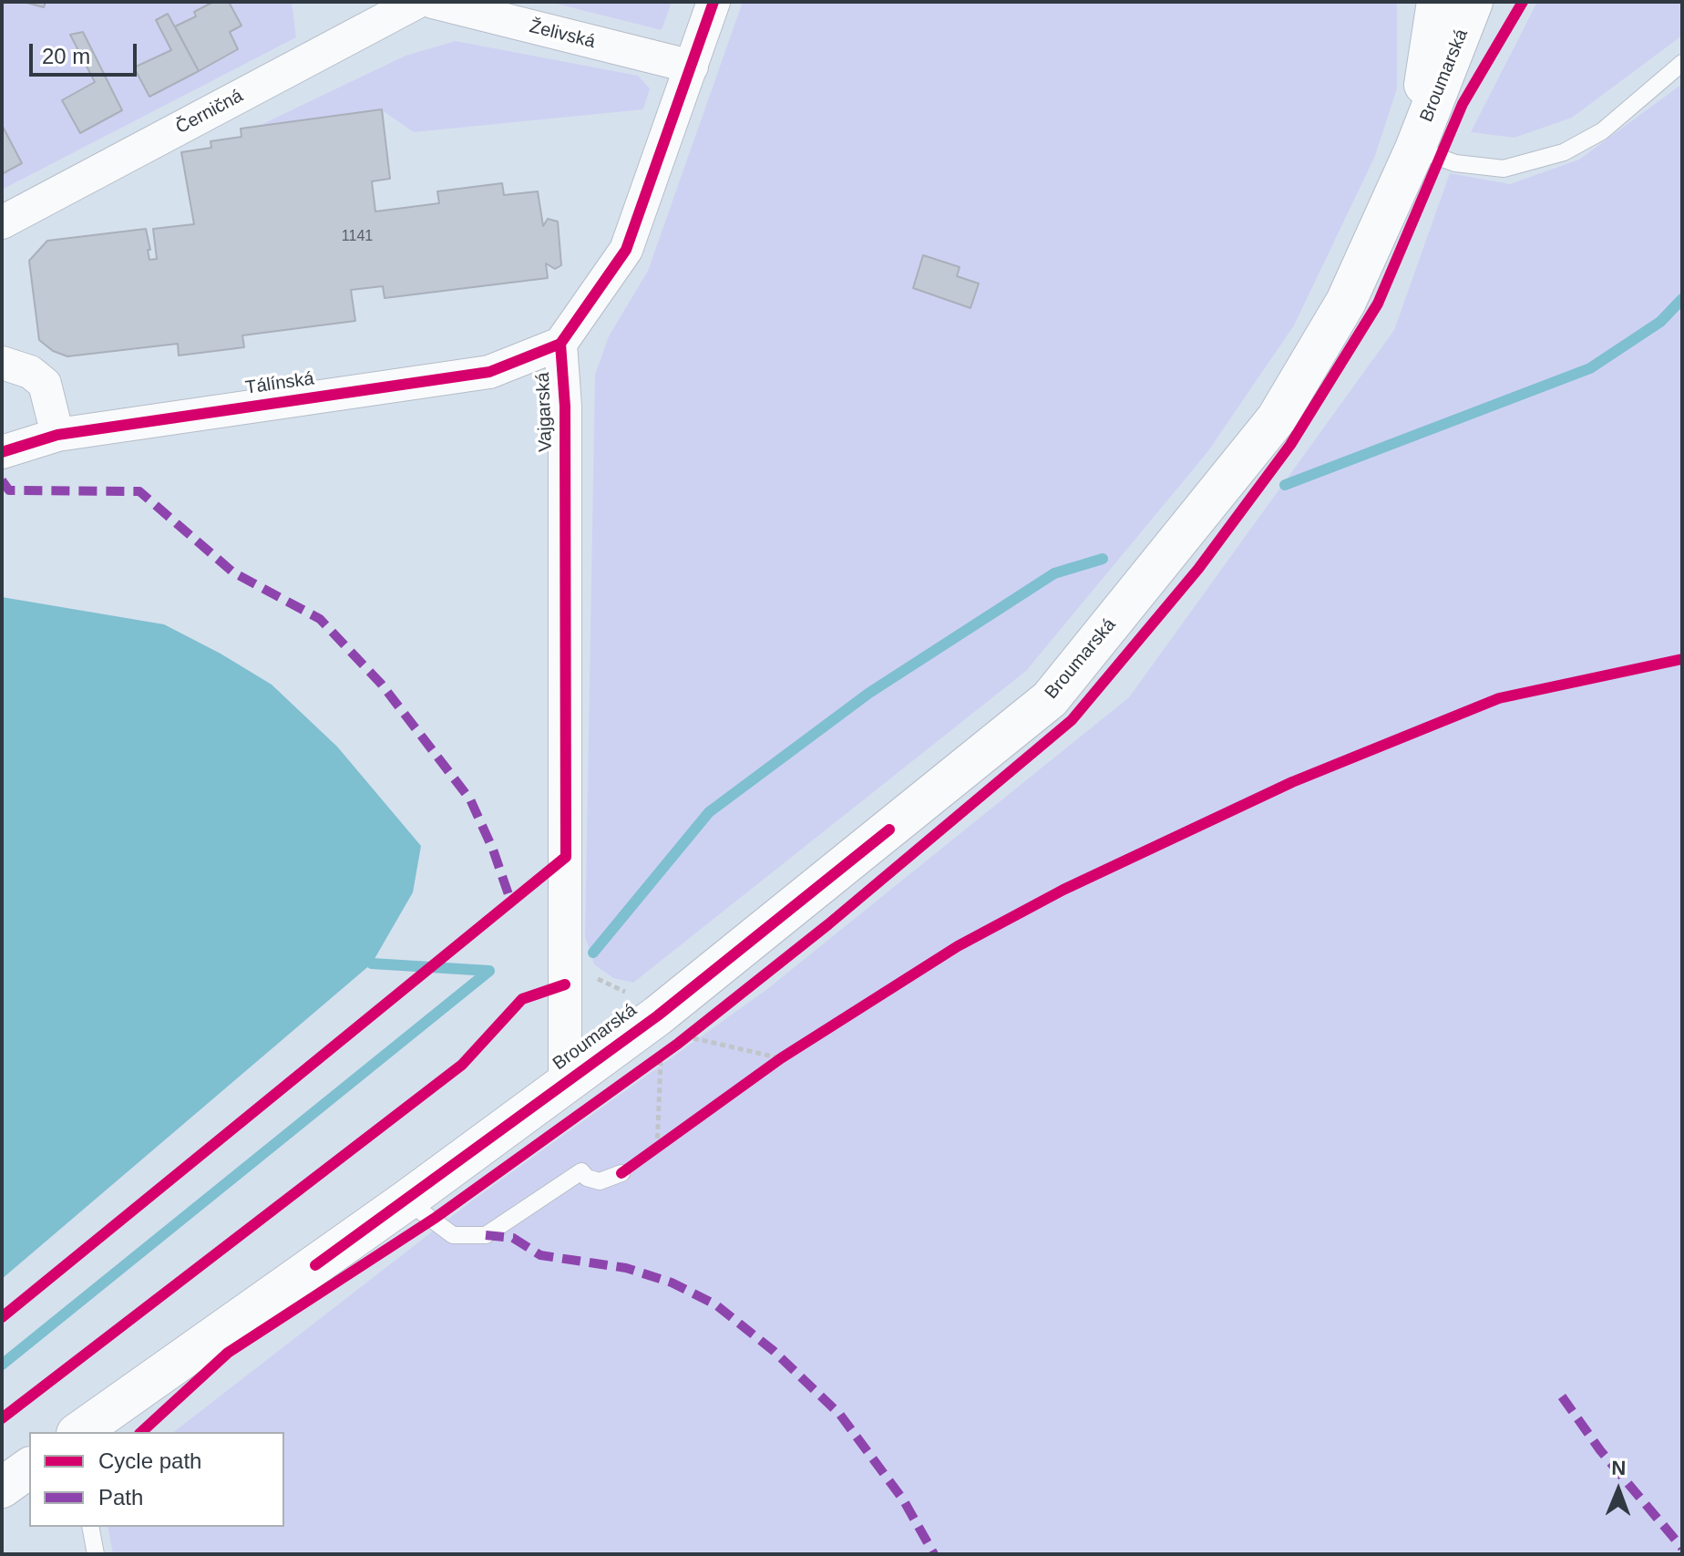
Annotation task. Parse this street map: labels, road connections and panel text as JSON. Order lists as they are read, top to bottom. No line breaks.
{"streets":{"street":["Želivská","Broumarská","Černičná","Tálínská","Vajgarská"]},"crossings":[["Broumarská","Vajgarská"],["Tálínská","Vajgarská"]],"house_numbers":["1141"],"legend":["Cycle path","Path"],"scale_bar":"20 m","north":"top"}
